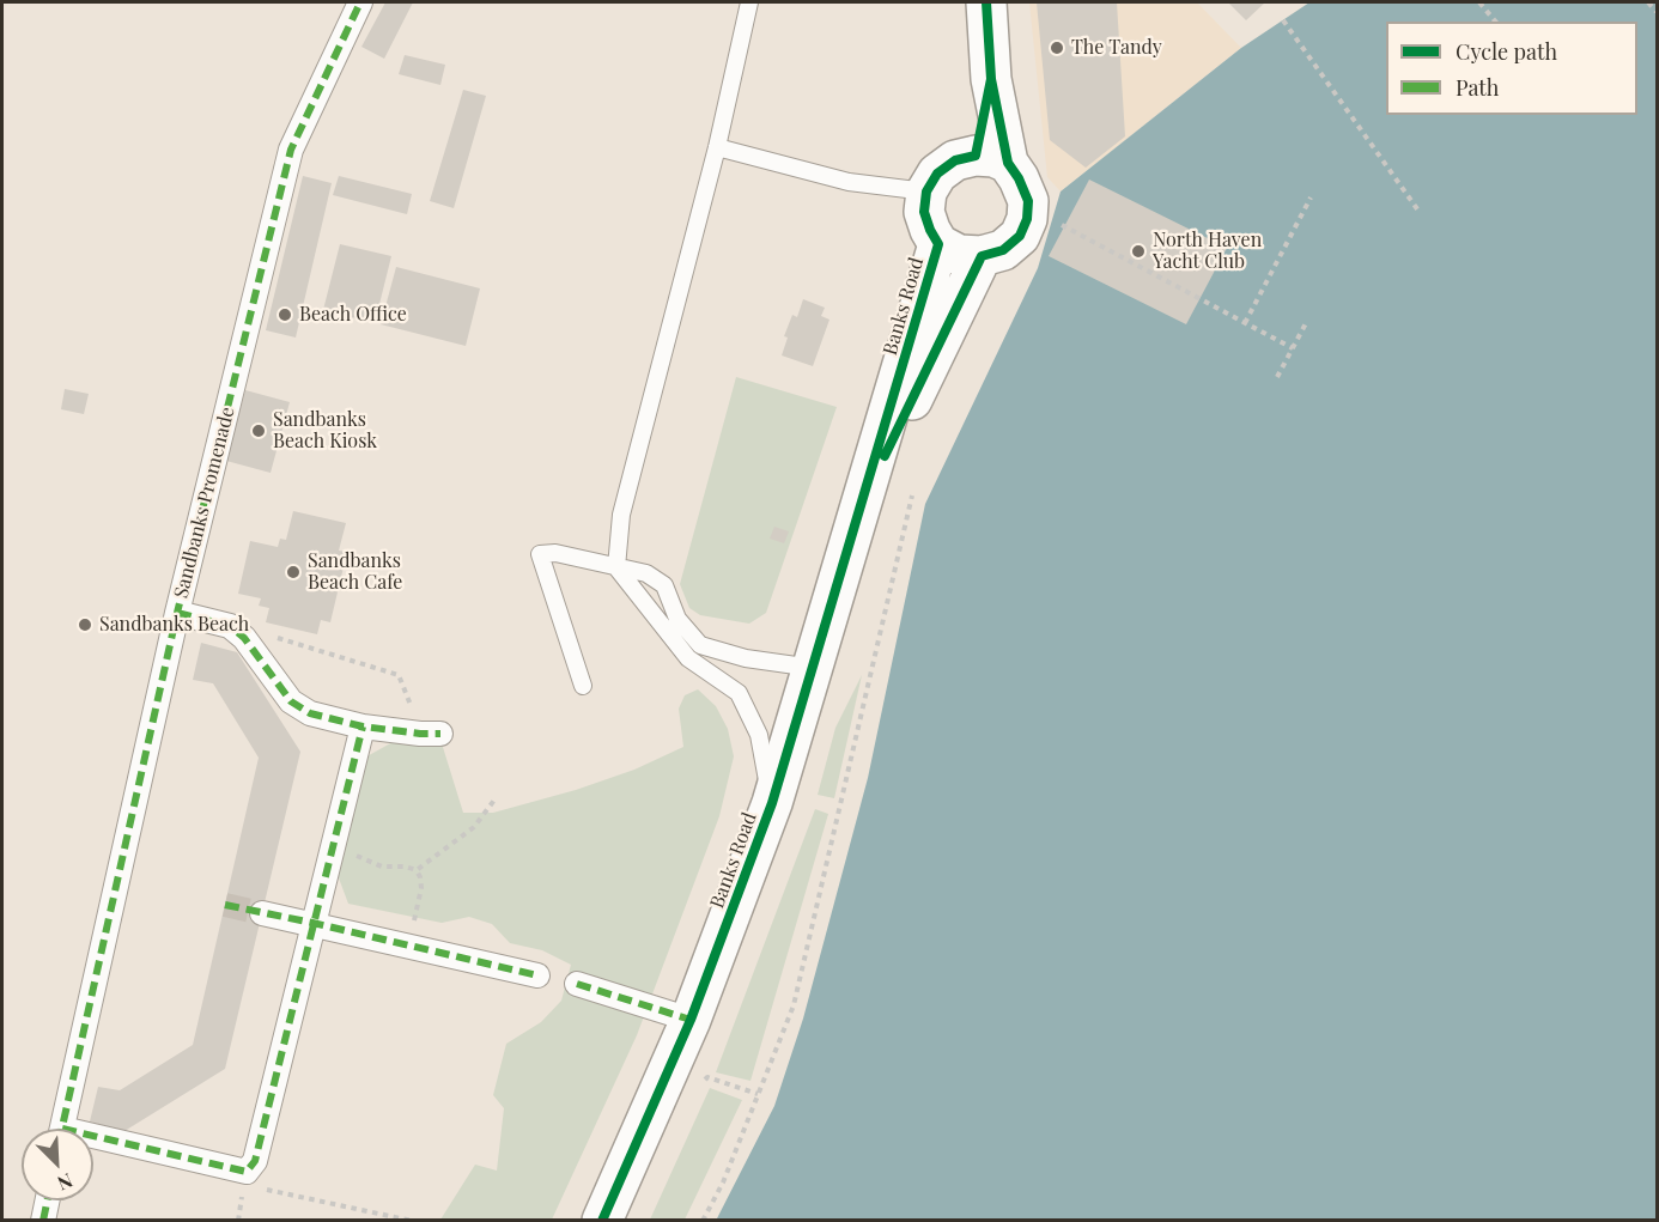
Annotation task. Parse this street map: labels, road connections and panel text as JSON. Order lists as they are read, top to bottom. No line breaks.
{"streets":{"main road":["Banks Road"],"street":["Sandbanks Promenade"]},"places":["The Tandy","North Haven Yacht Club","Beach Office","Sandbanks Beach Kiosk","Sandbanks Beach Cafe","Sandbanks Beach"],"legend":["Cycle path","Path"],"north":"bottom right"}
